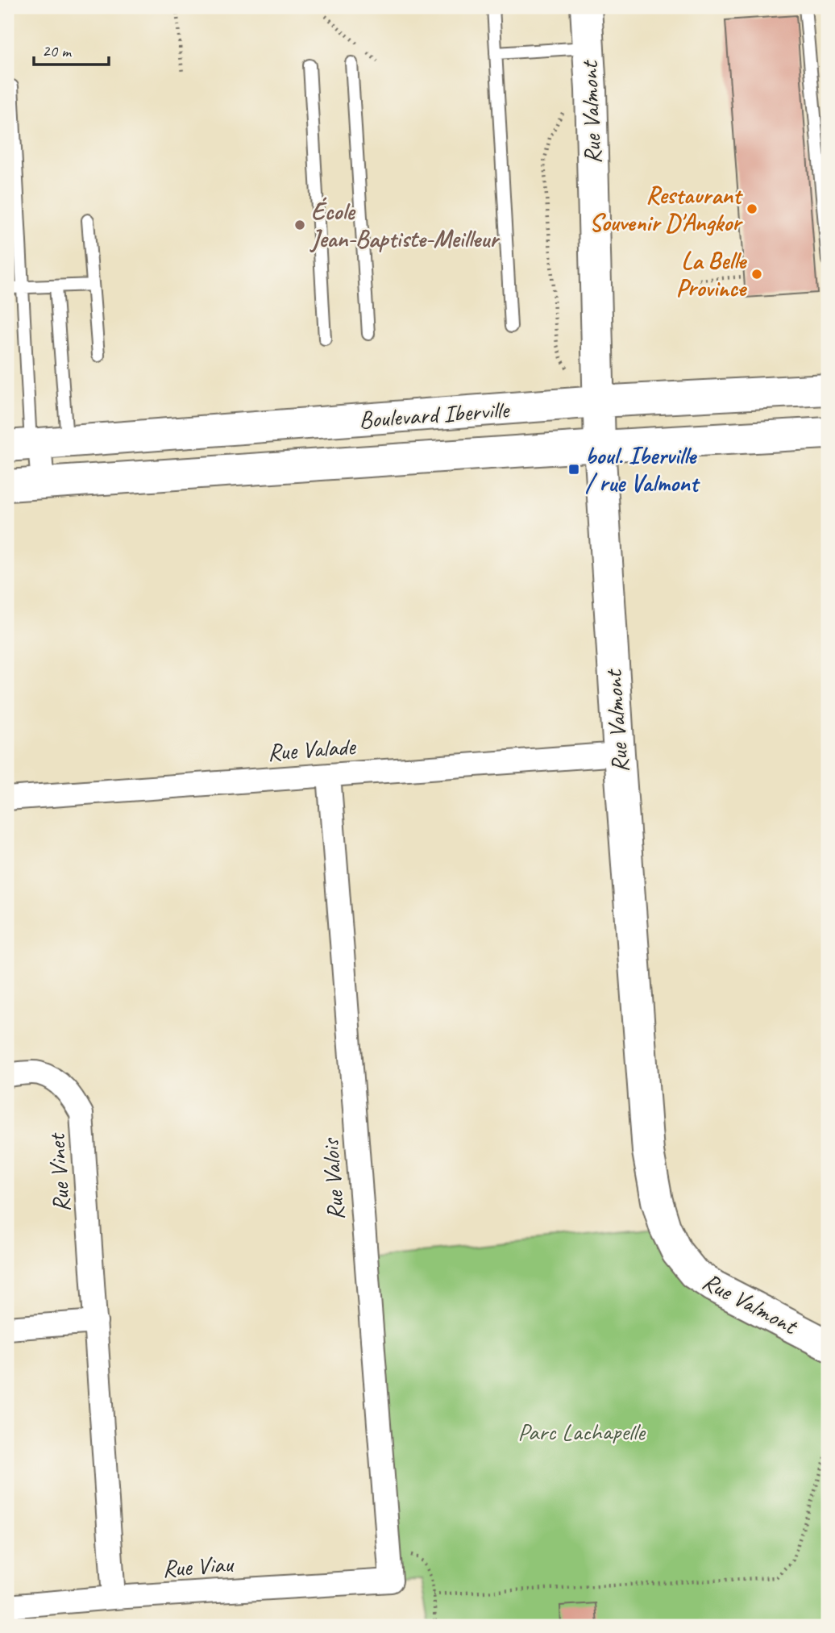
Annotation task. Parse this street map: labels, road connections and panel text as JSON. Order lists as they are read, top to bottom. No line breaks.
{"streets":{"street":["Rue Valmont","Boulevard Iberville","Rue Valade","Rue Vinet","Rue Valois","Rue Viau"]},"crossings":[["Rue Valmont","Boulevard Iberville"],["Rue Valmont","Rue Valade"],["Rue Valade","Rue Valois"],["Rue Vinet","Rue Viau"],["Rue Valois","Rue Viau"]],"parks":["Parc Lachapelle"],"places":{"other":["Restaurant Souvenir D'Angkor","École Jean-Baptiste-Meilleur","La Belle Province"],"transit":["boul. Iberville / rue Valmont"]},"scale_bar":"20 m"}
